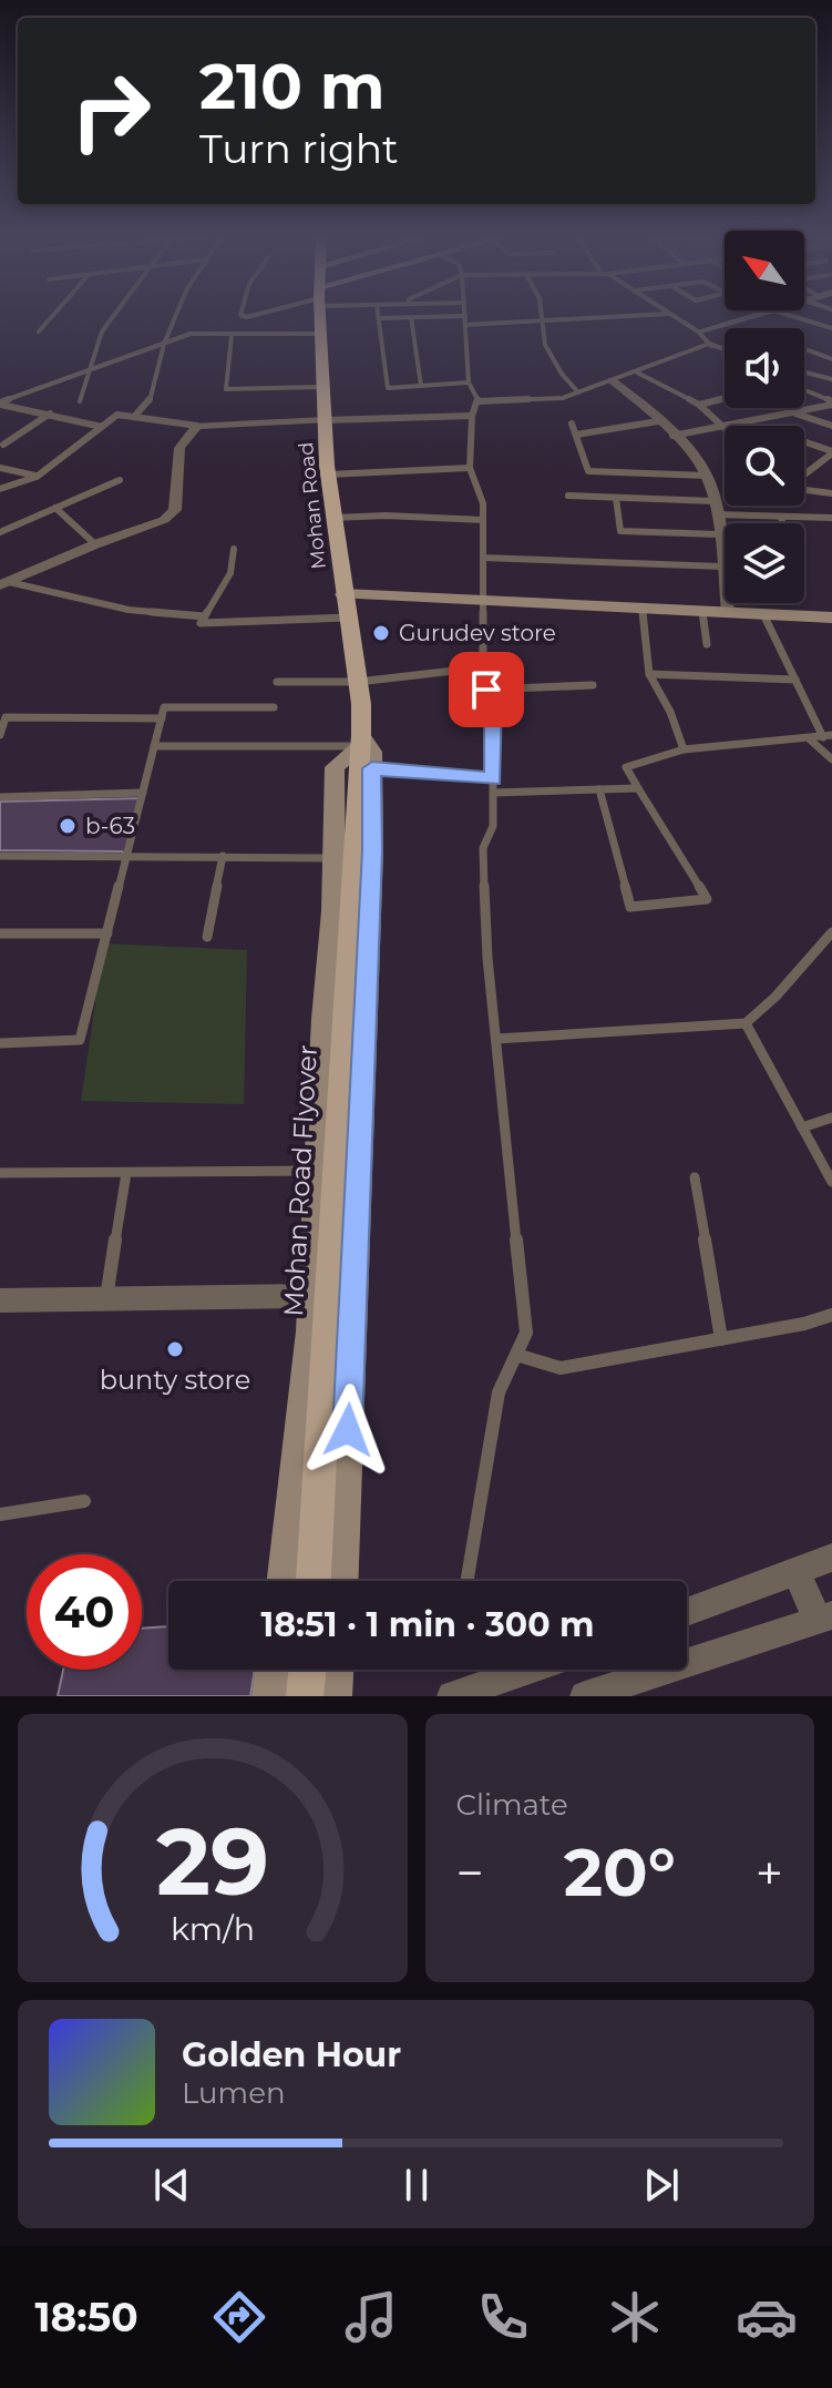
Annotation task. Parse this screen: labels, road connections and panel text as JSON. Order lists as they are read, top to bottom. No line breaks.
{"streets":{"main road":["Mohan Road","Mohan Road Flyover"]},"crossings":[["Mohan Road","Mohan Road Flyover"]],"places":["Gurudev store","b-63","bunty store"],"north":"top left","page":{"turn":["210 m","Turn right"],"limit":"40","trip":"18:51 · 1 min · 300 m","tile":"Climate","heat":["−","20°","+"],"song":["Golden Hour","Lumen"],"tabs":"18:50","gauge":["29","km/h"]}}
